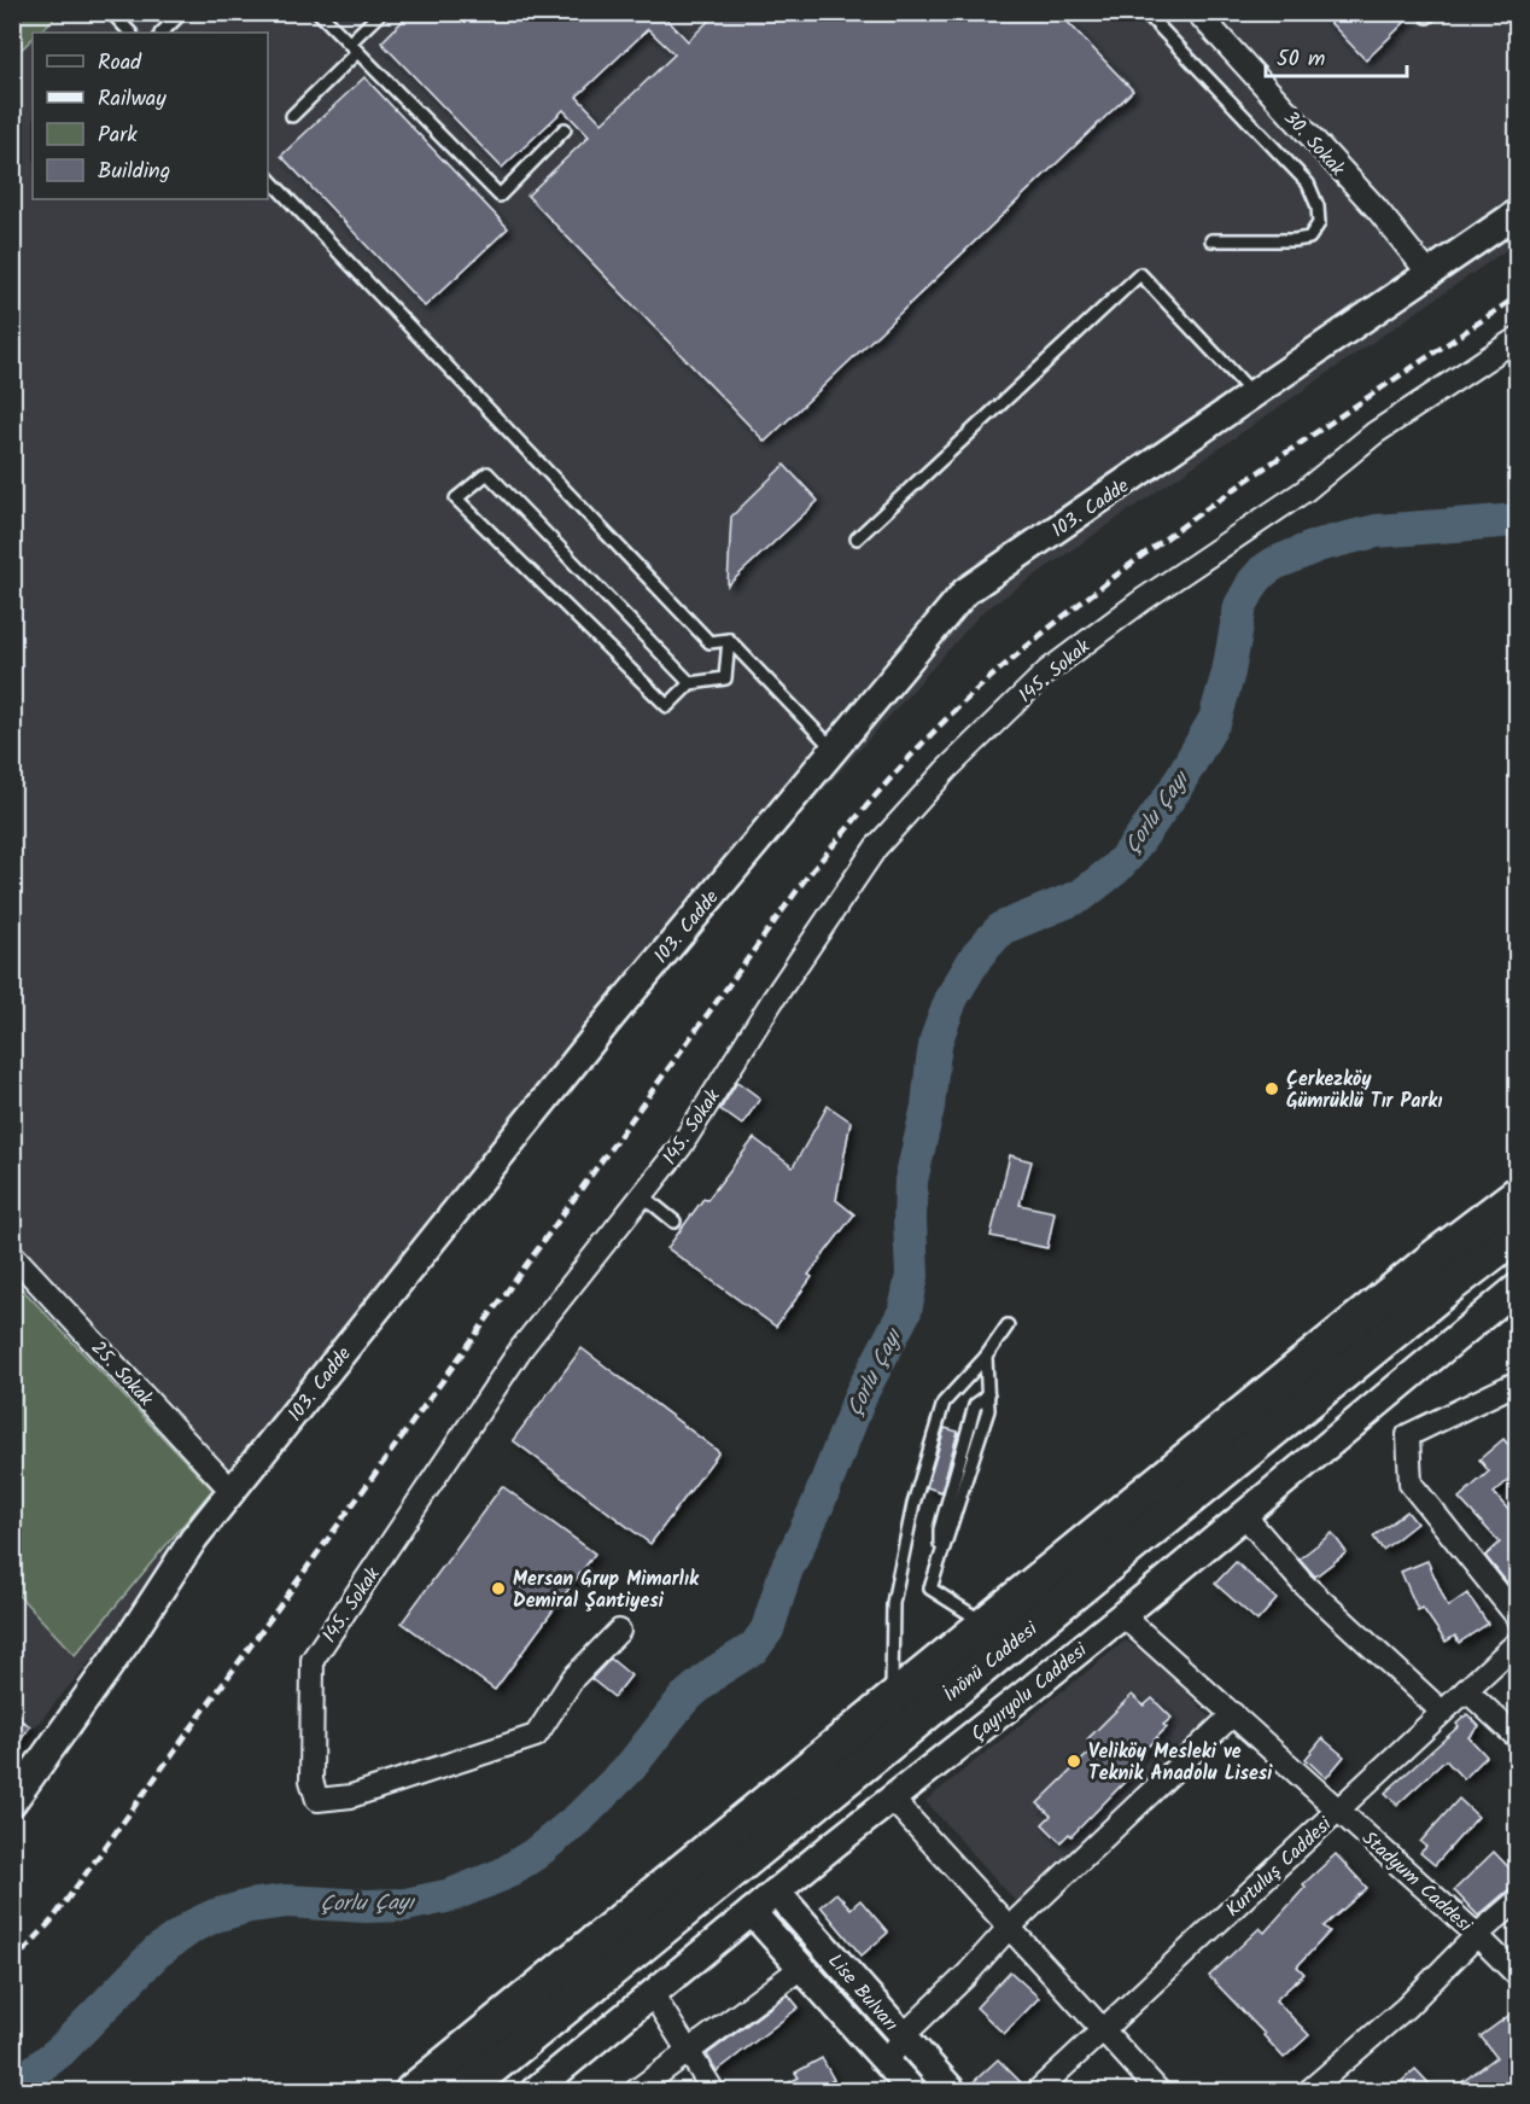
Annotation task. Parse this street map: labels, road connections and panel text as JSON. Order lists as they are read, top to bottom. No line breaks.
{"streets":{"main road":["İnönü Caddesi"],"street":["30. Sokak","103. Cadde","145. Sokak","25. Sokak","Çayıryolu Caddesi","Kurtuluş Caddesi","Stadyum Caddesi","Lise Bulvarı"]},"crossings":[["30. Sokak","103. Cadde"],["103. Cadde","25. Sokak"],["Çayıryolu Caddesi","Stadyum Caddesi"],["Çayıryolu Caddesi","Lise Bulvarı"],["Kurtuluş Caddesi","Stadyum Caddesi"]],"water":["Çorlu Çayı"],"places":["Çerkezköy Gümrüklü Tır Parkı","Mersan Grup Mimarlık Demiral Şantiyesi","Veliköy Mesleki ve Teknik Anadolu Lisesi"],"legend":["Road","Railway","Park","Building"],"scale_bar":"50 m"}
